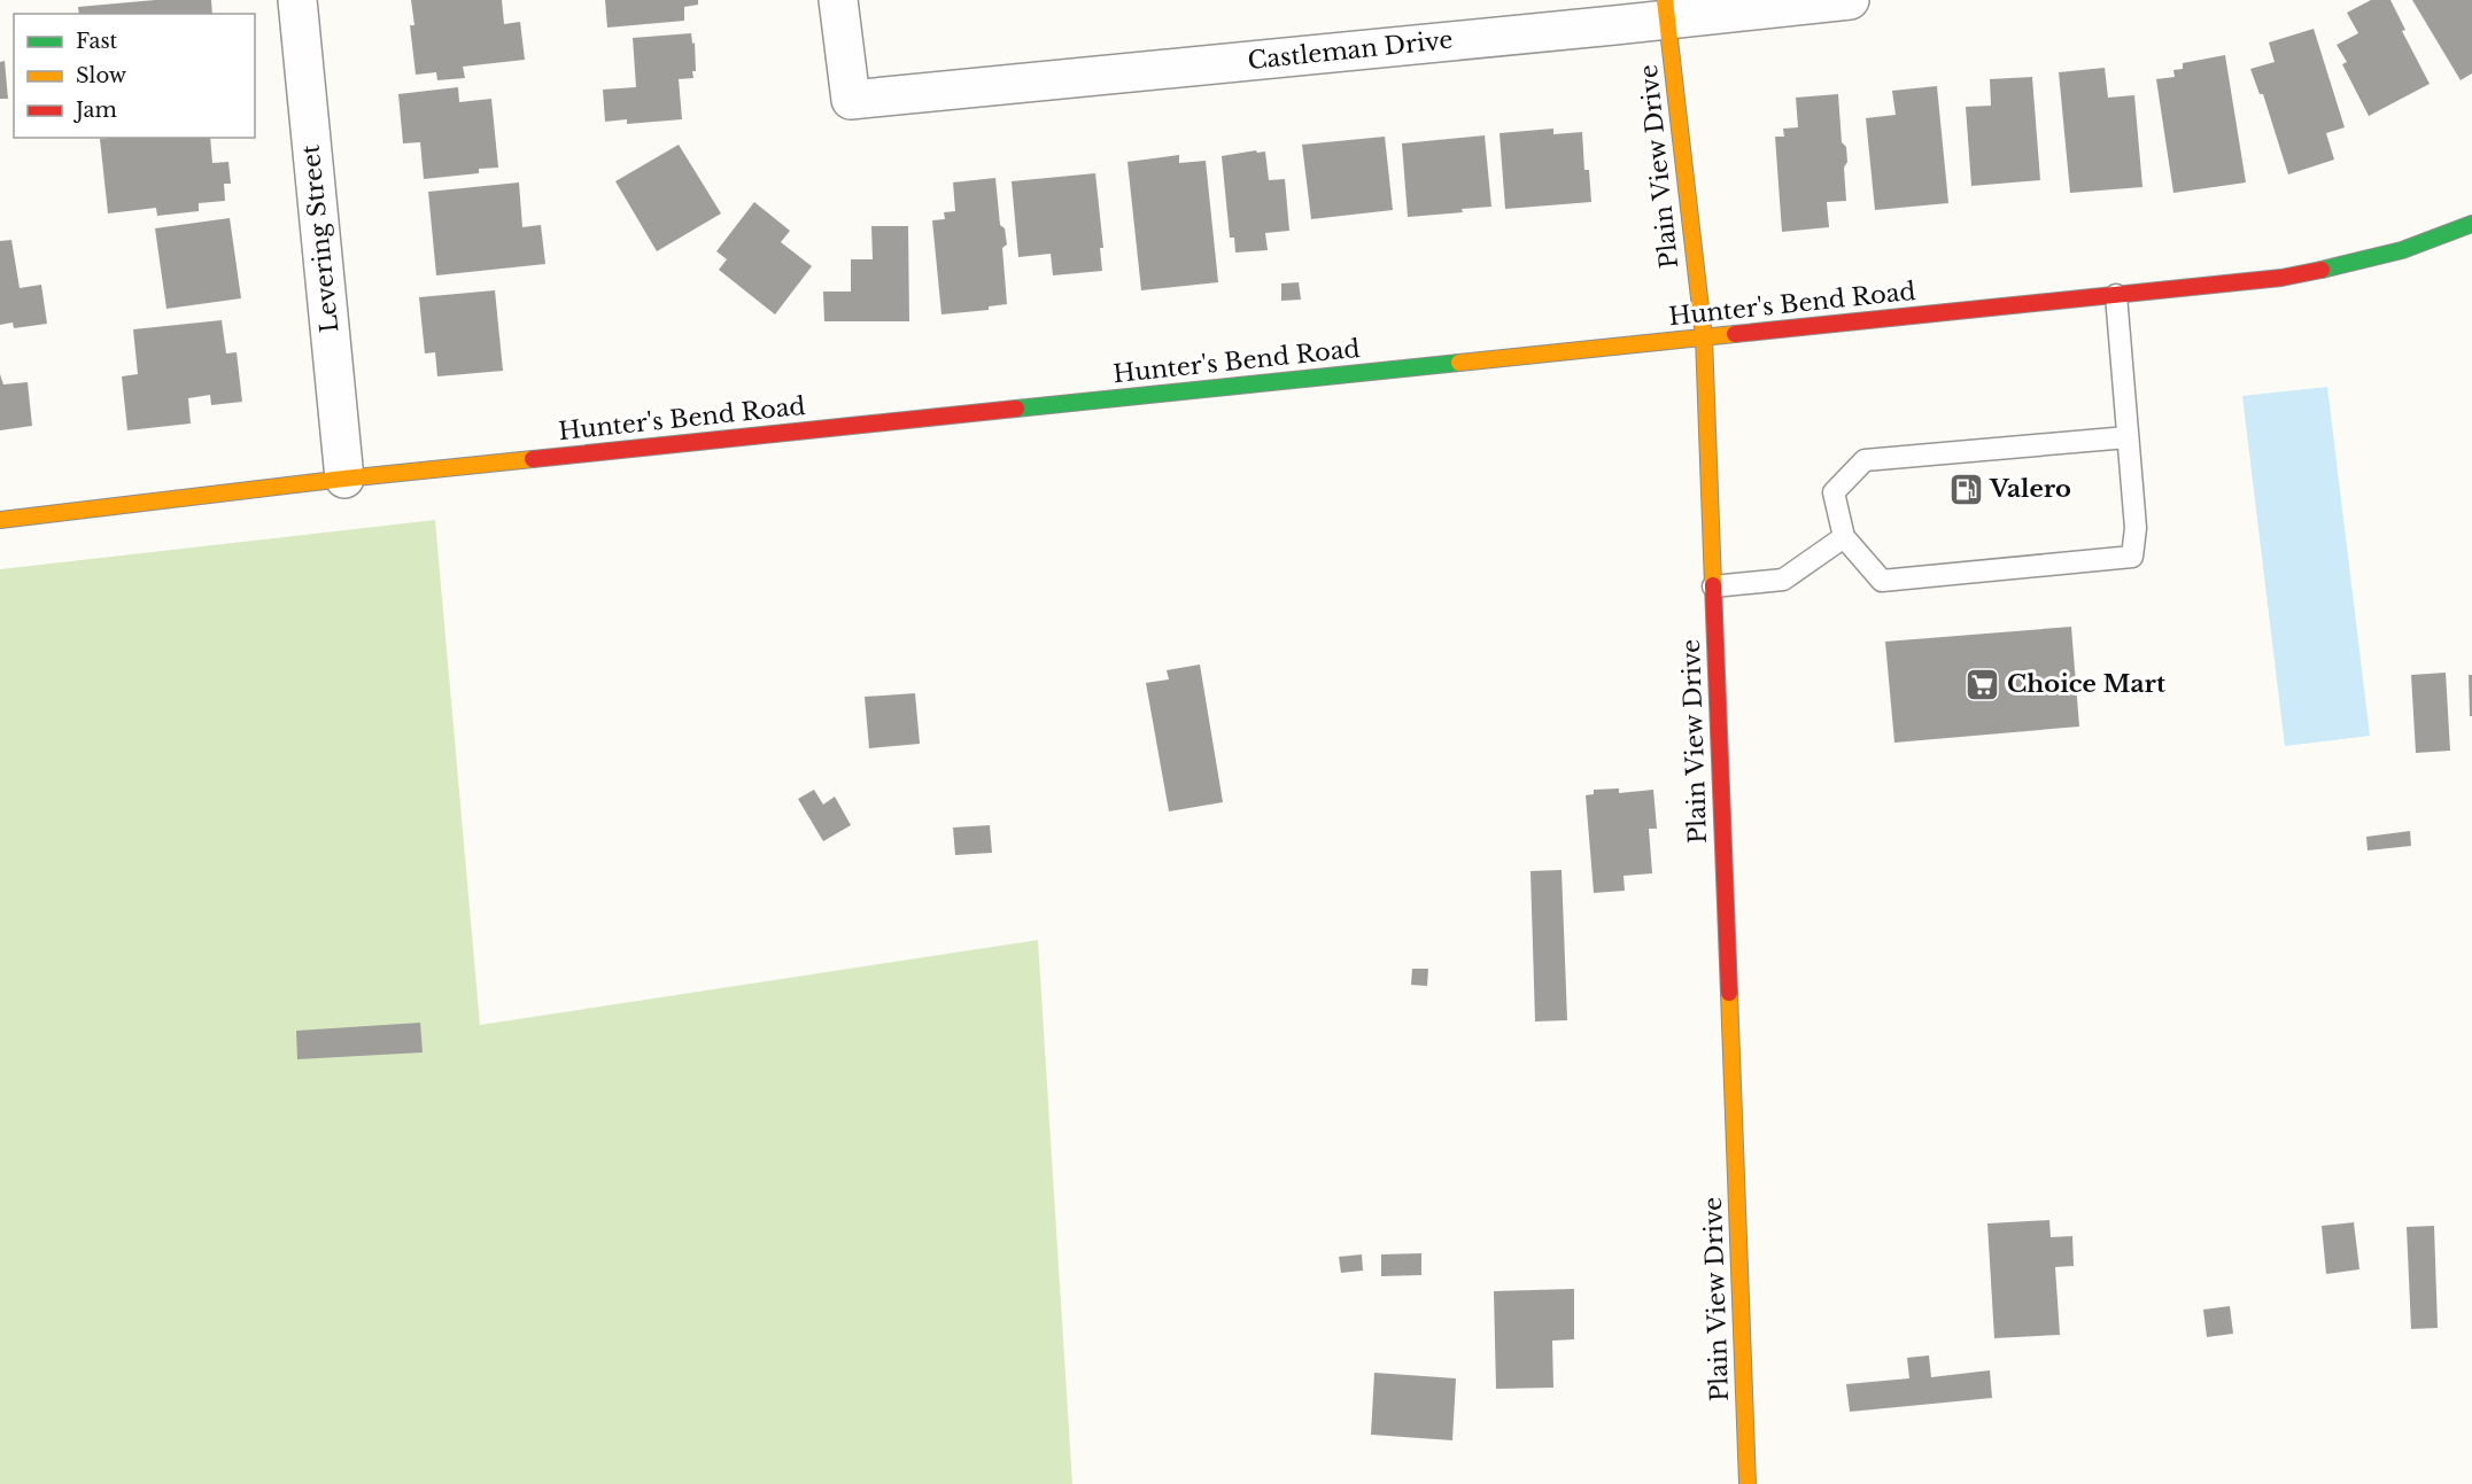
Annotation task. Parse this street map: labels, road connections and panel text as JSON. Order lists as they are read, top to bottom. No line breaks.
{"streets":{"street":["Castleman Drive","Plain View Drive","Levering Street","Hunter's Bend Road"]},"crossings":[["Castleman Drive","Plain View Drive"],["Plain View Drive","Hunter's Bend Road"],["Levering Street","Hunter's Bend Road"]],"places":{"fuel station":["Valero"],"supermarket":["Choice Mart"]},"legend":["Fast","Slow","Jam"]}
